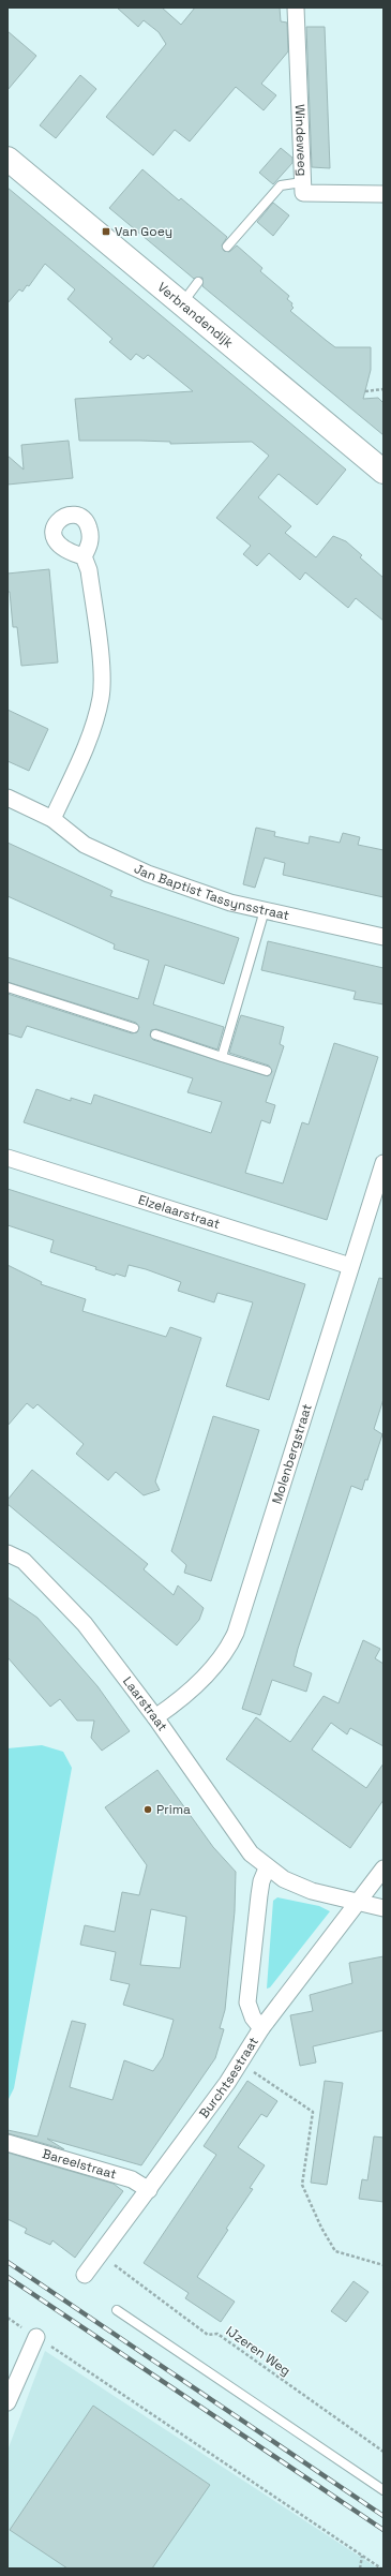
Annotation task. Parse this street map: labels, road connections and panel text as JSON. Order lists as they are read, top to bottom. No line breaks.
{"streets":{"main road":["Verbrandendijk"],"street":["Windeweeg","Jan Baptist Tassynsstraat","Elzelaarstraat","Molenbergstraat","Laarstraat","Burchtsestraat","Bareelstraat"],"path":["IJzeren Weg"]},"crossings":[["Elzelaarstraat","Molenbergstraat"],["Molenbergstraat","Laarstraat"],["Laarstraat","Burchtsestraat"],["Burchtsestraat","Bareelstraat"],["Burchtsestraat","IJzeren Weg"]],"places":{"transit":["Van Goey"],"other":["Prima"]}}
